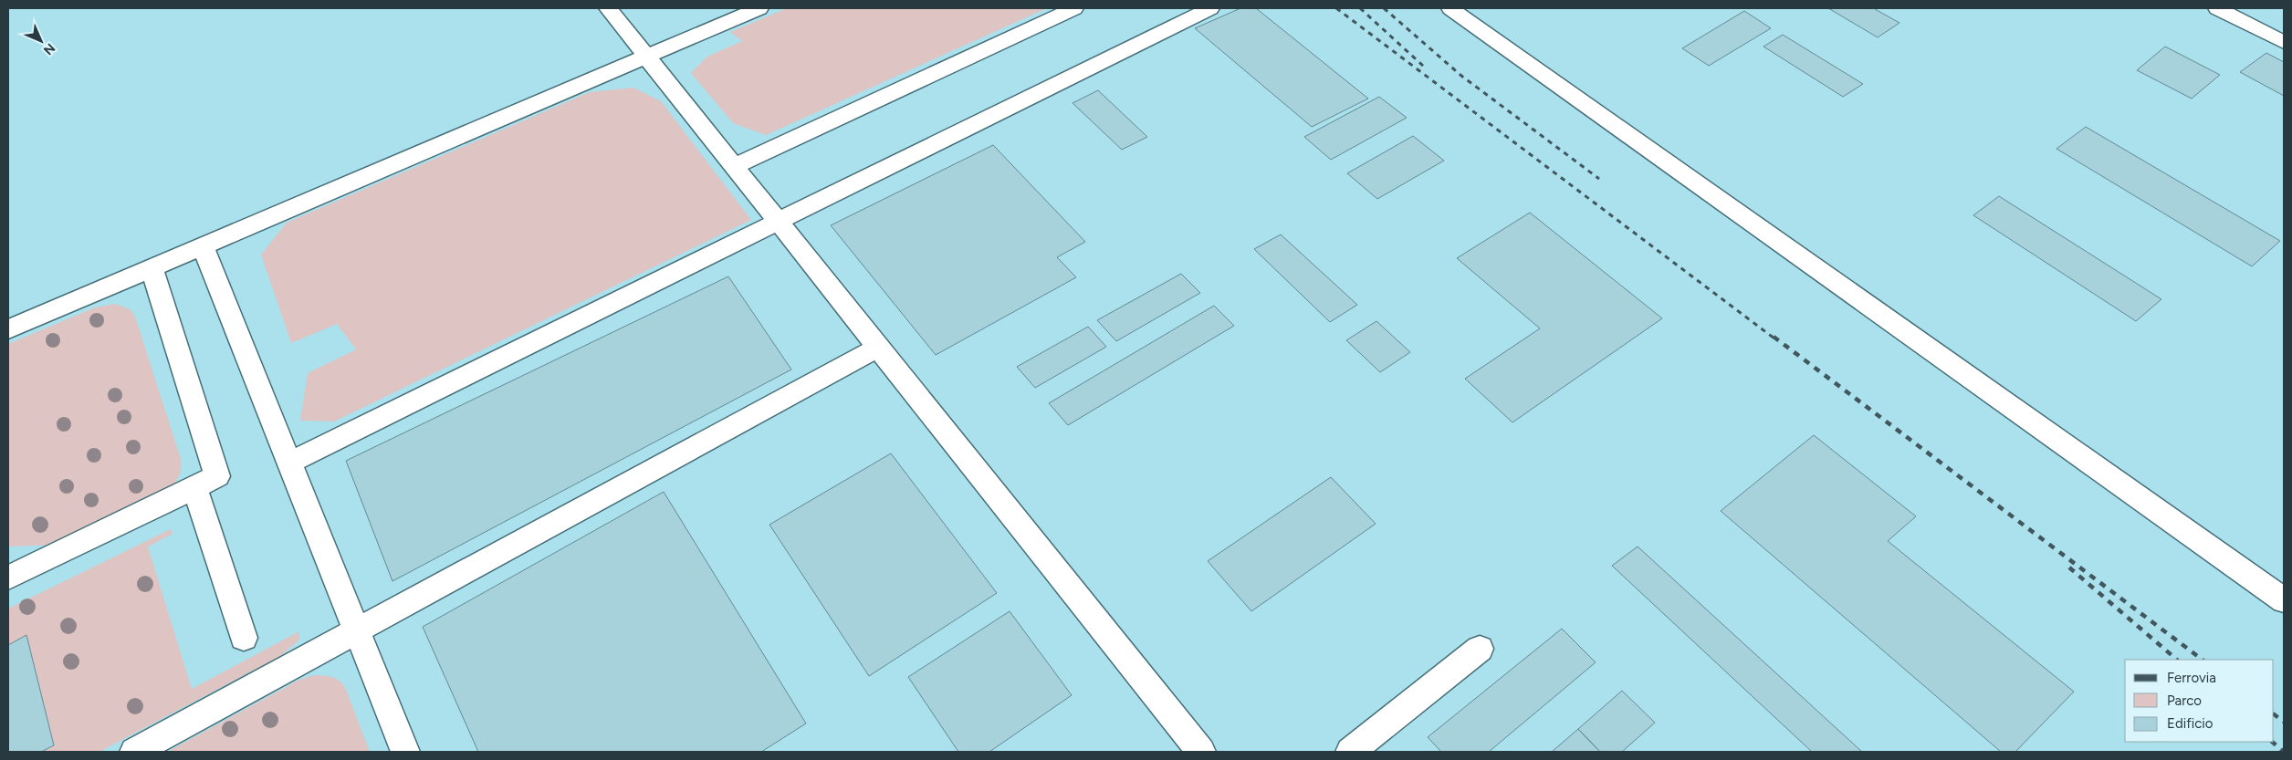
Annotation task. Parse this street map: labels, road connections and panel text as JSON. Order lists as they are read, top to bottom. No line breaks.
{"legend":["Ferrovia","Parco","Edificio"],"north":"bottom right"}
